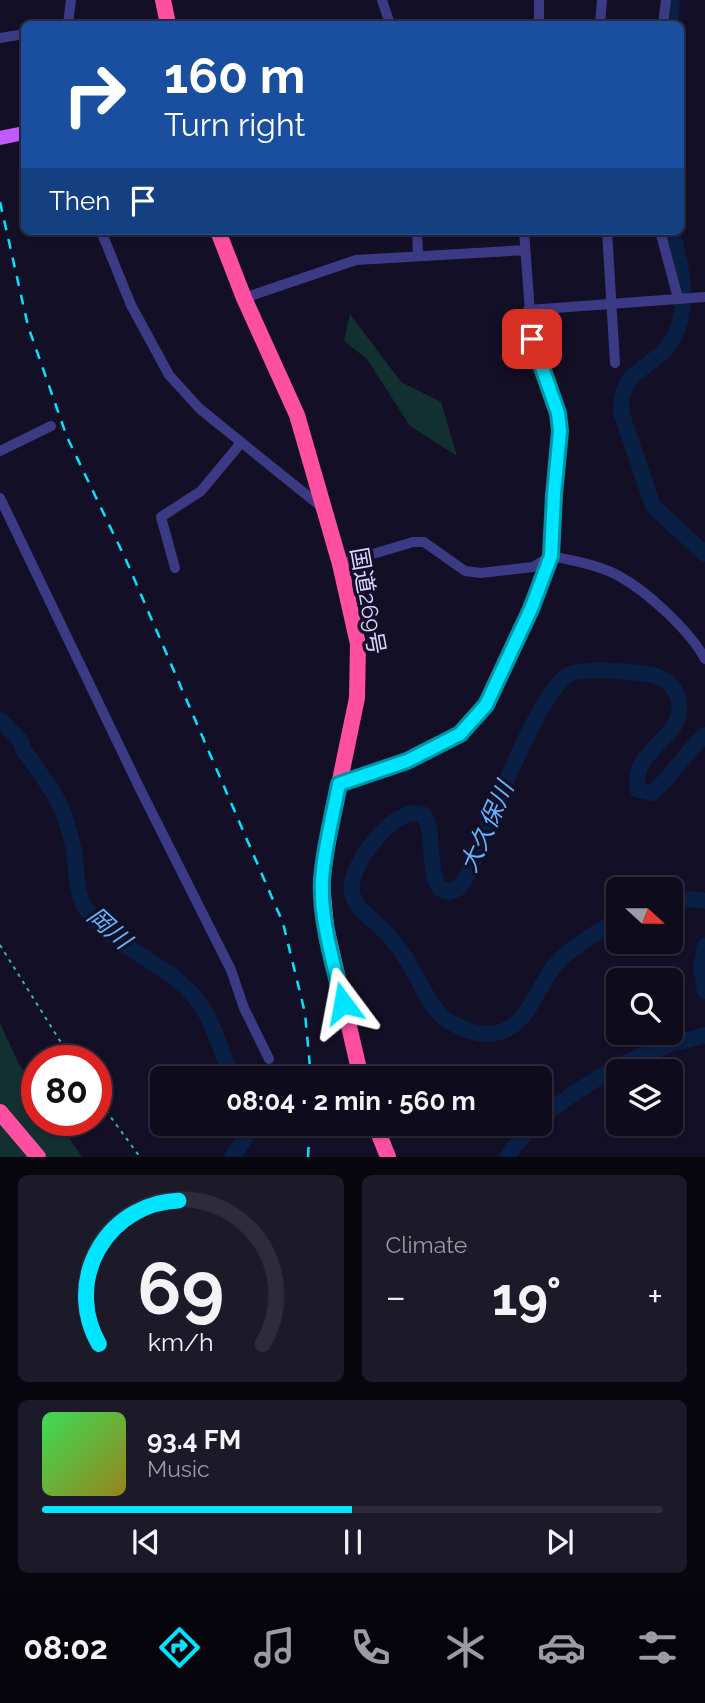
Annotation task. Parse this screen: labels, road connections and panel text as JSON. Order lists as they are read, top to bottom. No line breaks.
{"streets":{"highway":["国道269号"]},"water":["大久保川","岡川"],"north":"right","page":{"turn":["160 m","Turn right"],"then":"Then","limit":"80","trip":"08:04 · 2 min · 560 m","tile":"Climate","heat":["−","19°","+"],"song":["93.4 FM","Music"],"tabs":"08:02","gauge":["69","km/h"]}}
